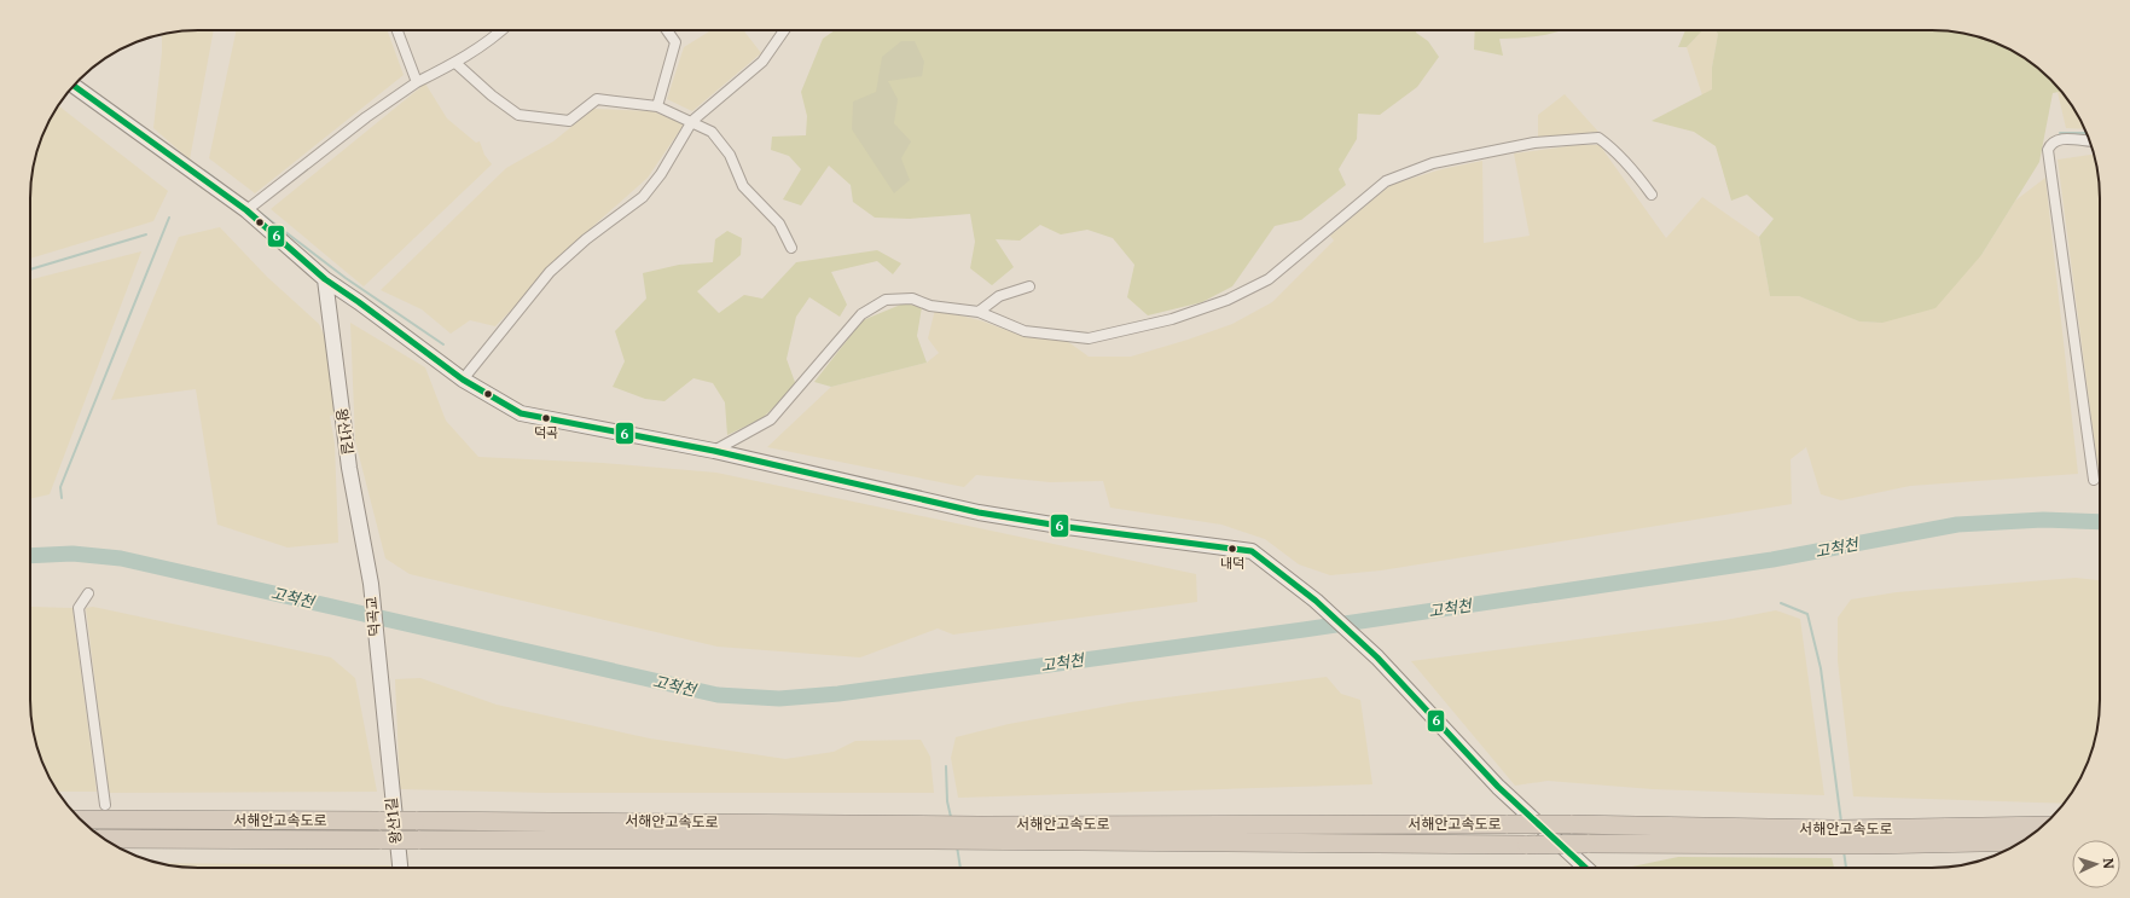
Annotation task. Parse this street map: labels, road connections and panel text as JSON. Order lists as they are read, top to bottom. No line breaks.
{"streets":{"highway":["서해안고속도로"],"main road":["왕산1길","덕곡교"]},"crossings":[["왕산1길","덕곡교"]],"water":["고척천"],"places":["덕곡","내덕"],"lines":["transit line 6"],"north":"right"}
